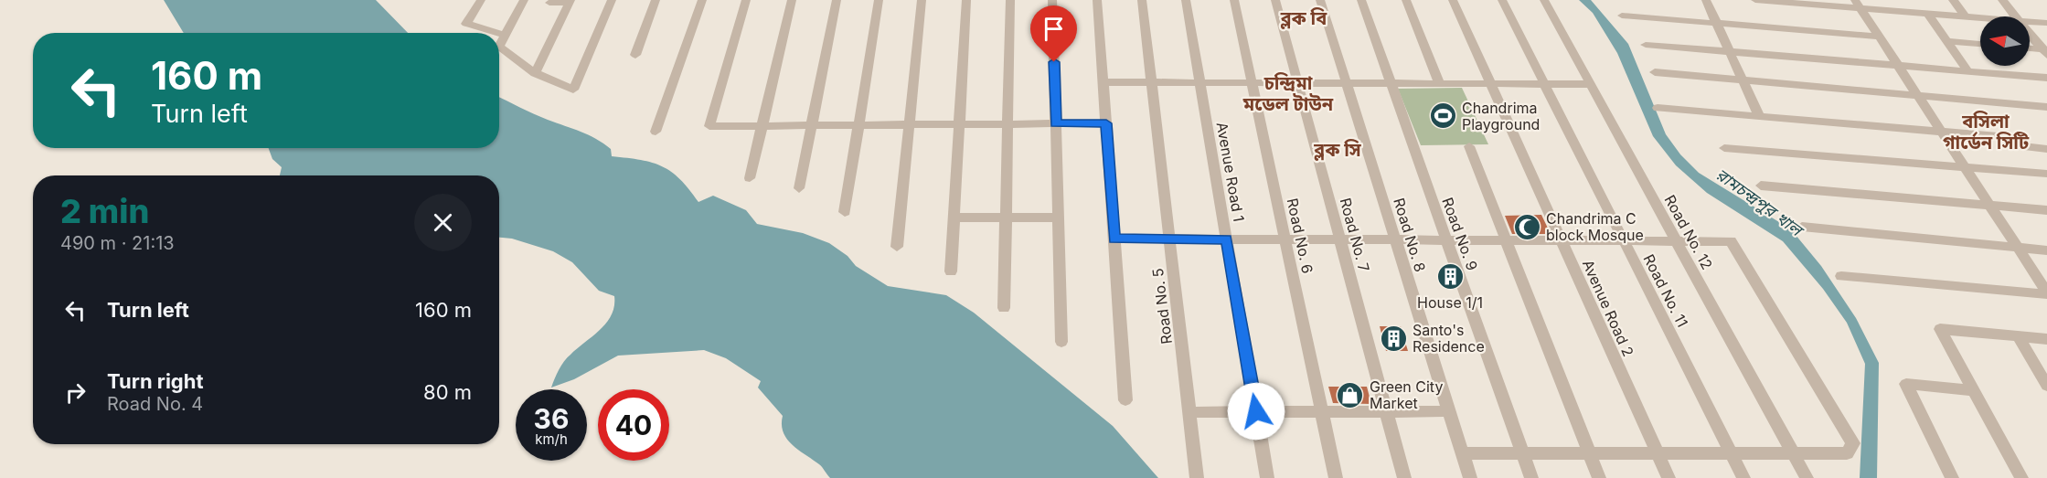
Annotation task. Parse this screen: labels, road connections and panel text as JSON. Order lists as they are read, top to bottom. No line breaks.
{"streets":{"street":["Avenue Road 1","Road No. 12","Road No. 9","Road No. 7","Road No. 8","Road No. 6","Road No. 11","Road No. 5","Avenue Road 2"]},"districts":["ব্লক বি","চন্দ্রিমা মডেল টাউন","বসিলা গার্ডেন সিটি","ব্লক সি"],"water":["রামচন্দ্রপুর খাল"],"places":{"sports":["Chandrima Playground"],"mosque":["Chandrima C block Mosque"],"building":["House 1/1","Santo's Residence"],"shop":["Green City Market"]},"north":"left","page":{"turn":["160 m","Turn left"],"heading":["2 min","490 m · 21:13"],"list":[{"name":"Turn left","value":"160 m"},{"name":"Turn right","note":"Road No. 4","value":"80 m"}],"speed":"36 km/h","limit":"40"}}
